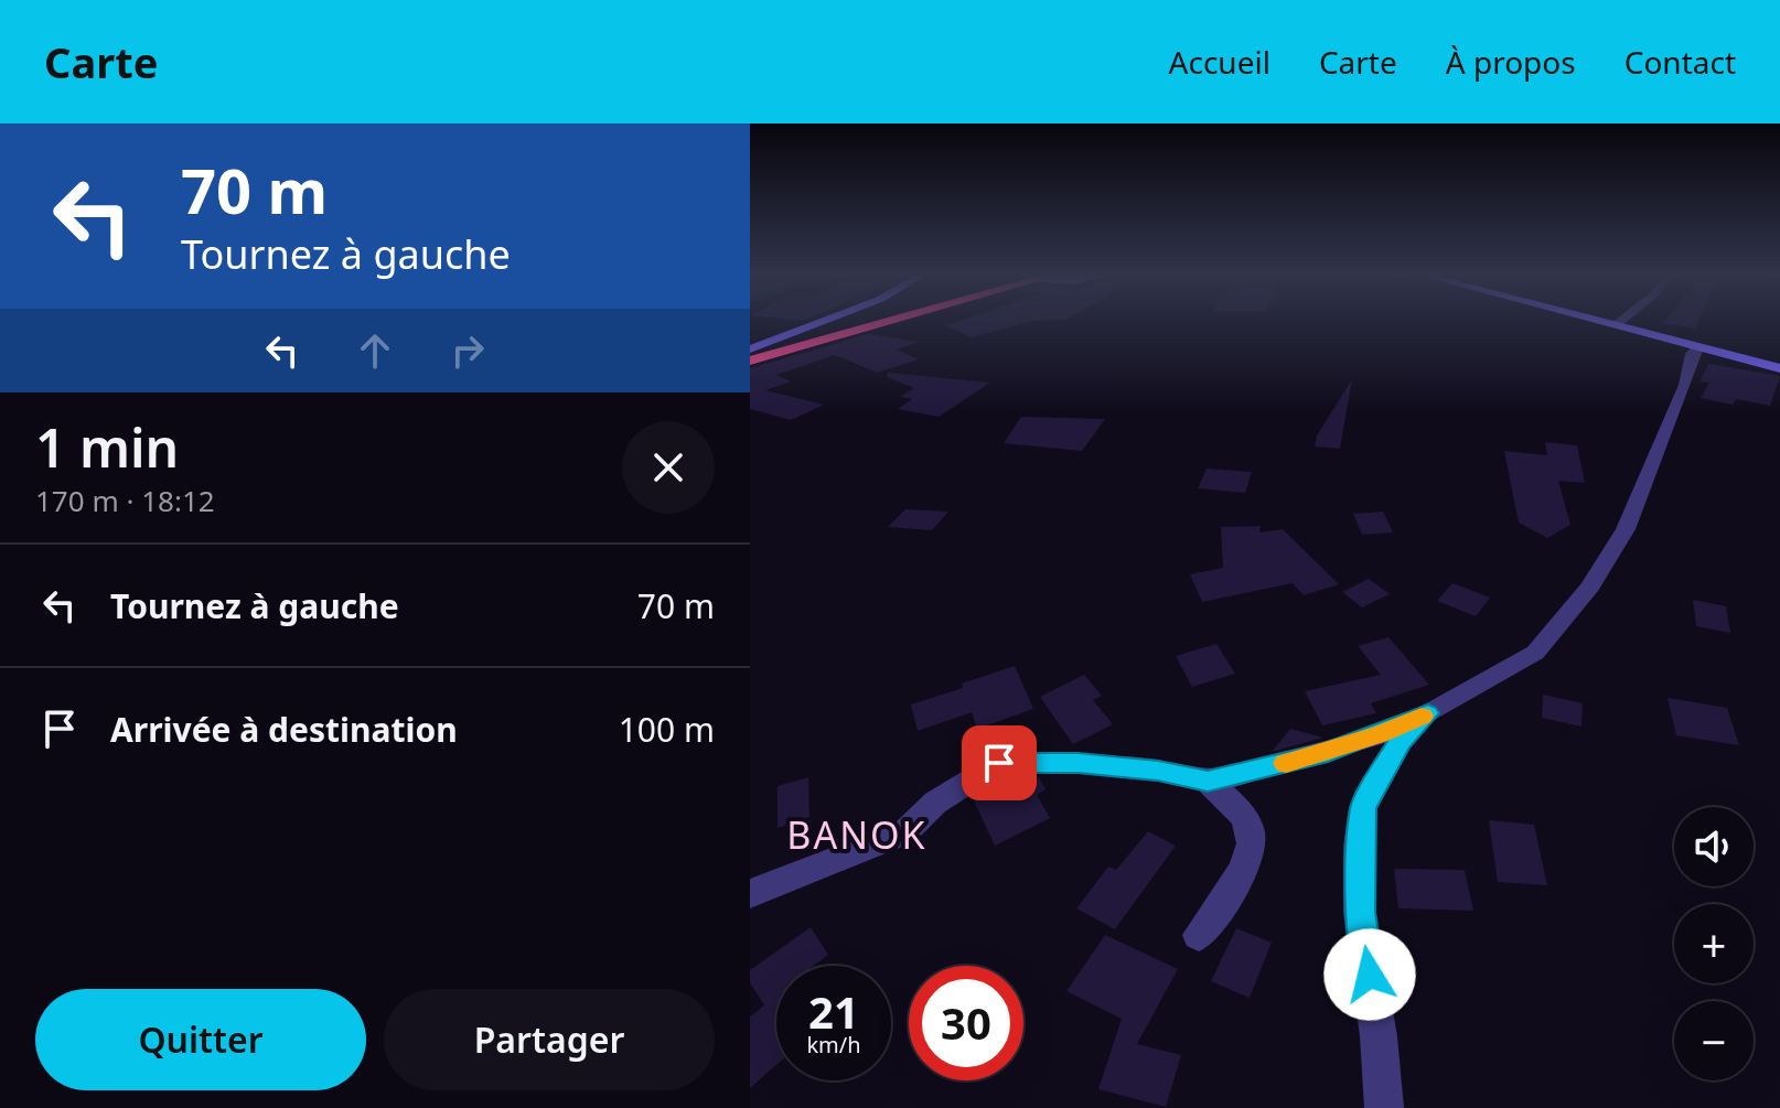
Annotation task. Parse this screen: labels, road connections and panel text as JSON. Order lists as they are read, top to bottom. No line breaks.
{"districts":["BANOK"],"page":{"header":"Carte","nav":["Accueil","Carte","À propos","Contact"],"turn":["70 m","Tournez à gauche"],"heading":["1 min","170 m · 18:12"],"list":[{"name":"Tournez à gauche","value":"70 m"},{"name":"Arrivée à destination","value":"100 m"}],"map_buttons":["+","−"],"speed":"21 km/h","limit":"30","buttons":["Quitter","Partager"]}}
